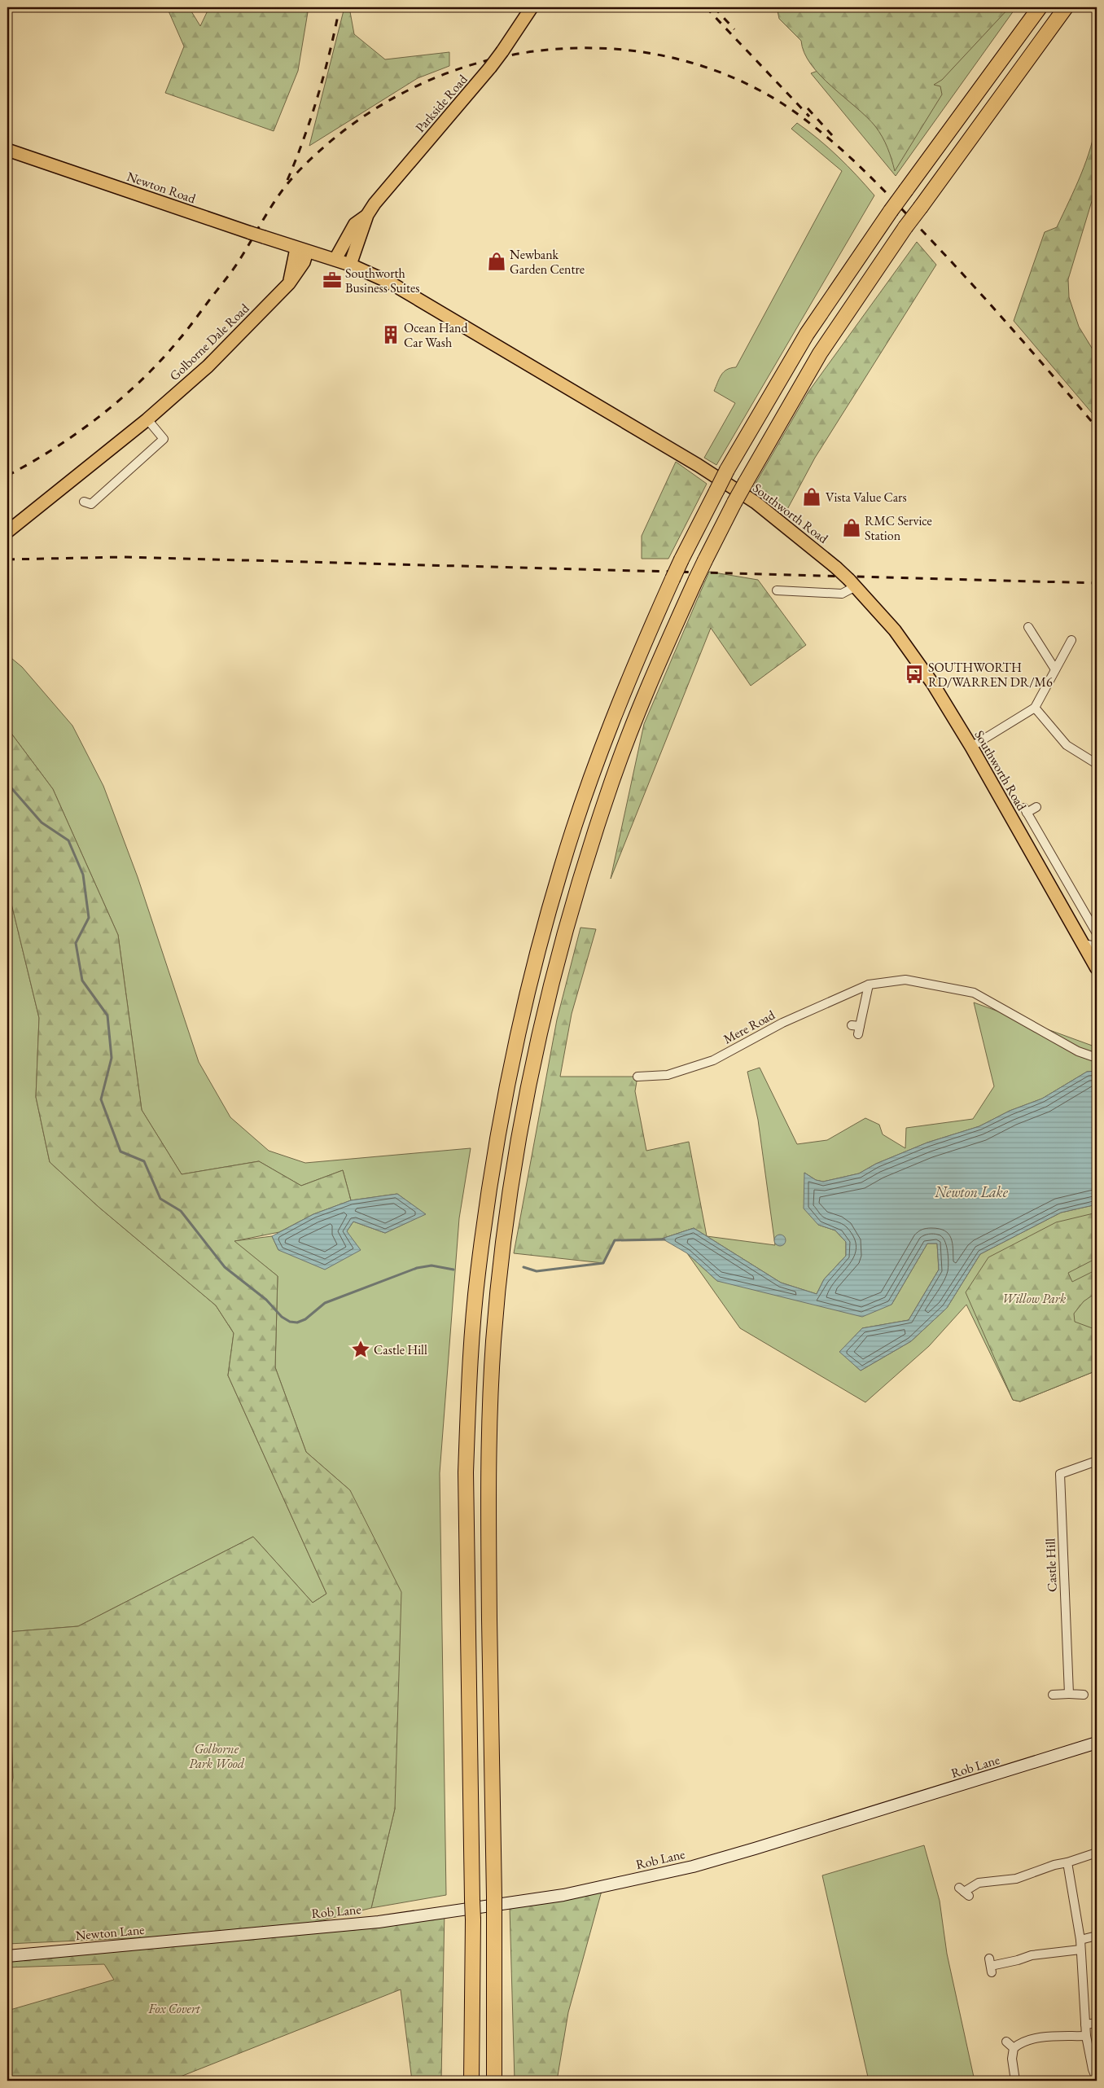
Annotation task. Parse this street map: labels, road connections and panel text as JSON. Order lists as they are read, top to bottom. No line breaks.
{"streets":{"main road":["Parkside Road","Newton Road","Golborne Dale Road","Southworth Road"],"street":["Mere Road","Castle Hill","Rob Lane","Newton Lane"]},"crossings":[["Parkside Road","Southworth Road"],["Newton Road","Golborne Dale Road"],["Newton Road","Southworth Road"],["Golborne Dale Road","Southworth Road"],["Rob Lane","Newton Lane"]],"water":["Newton Lake"],"parks":["Willow Park","Golborne Park Wood","Fox Covert"],"places":{"shop":["Newbank Garden Centre","Vista Value Cars","RMC Service Station"],"office":["Southworth Business Suites"],"building":["Ocean Hand Car Wash"],"bus stop":["SOUTHWORTH RD/WARREN DR/M6"],"place":["Castle Hill"]}}
